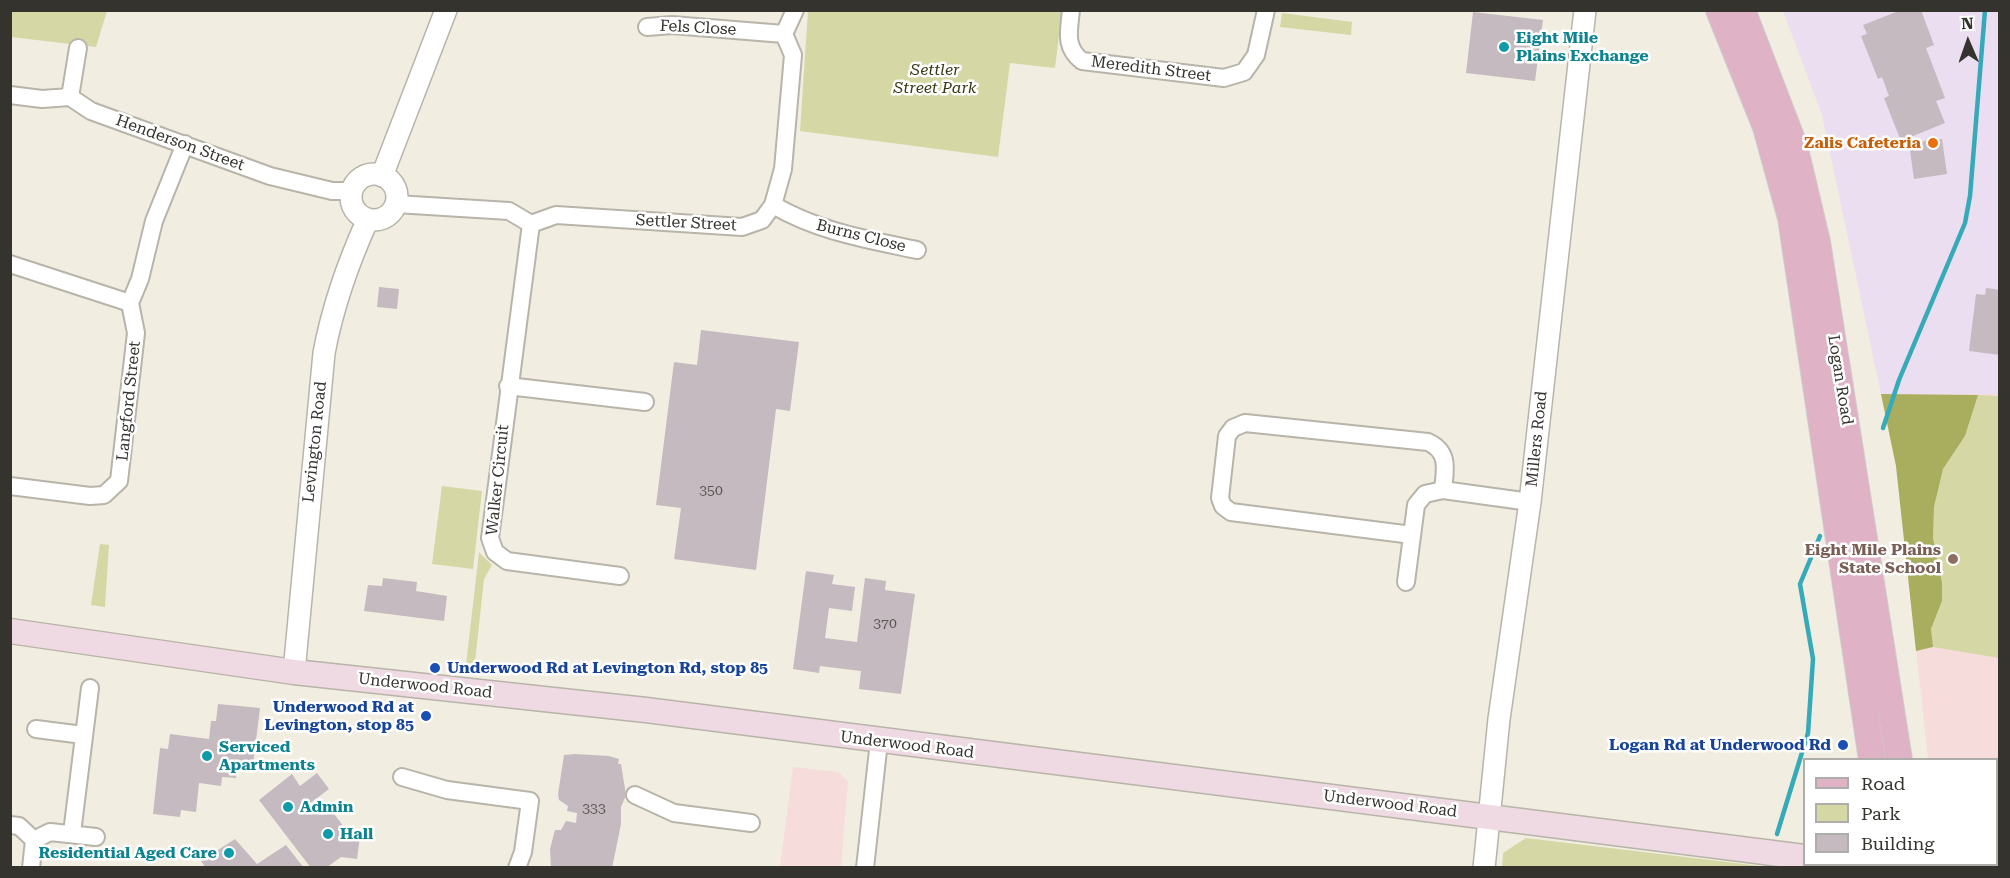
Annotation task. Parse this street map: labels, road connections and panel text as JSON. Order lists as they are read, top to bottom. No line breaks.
{"streets":{"main road":["Logan Road","Underwood Road"],"street":["Fels Close","Meredith Street","Henderson Street","Settler Street","Burns Close","Langford Street","Millers Road","Levington Road","Walker Circuit"]},"crossings":[["Henderson Street","Levington Road"],["Settler Street","Burns Close"],["Settler Street","Walker Circuit"],["Millers Road","Underwood Road"],["Levington Road","Underwood Road"]],"parks":["Settler Street Park"],"places":["Eight Mile Plains Exchange","Zalis Cafeteria","Eight Mile Plains State School","Underwood Rd at Levington Rd, stop 85","Underwood Rd at Levington, stop 85","Logan Rd at Underwood Rd","Serviced Apartments","Admin","Hall","Residential Aged Care"],"house_numbers":["350","370","333"],"legend":["Road","Park","Building"],"north":"top"}
